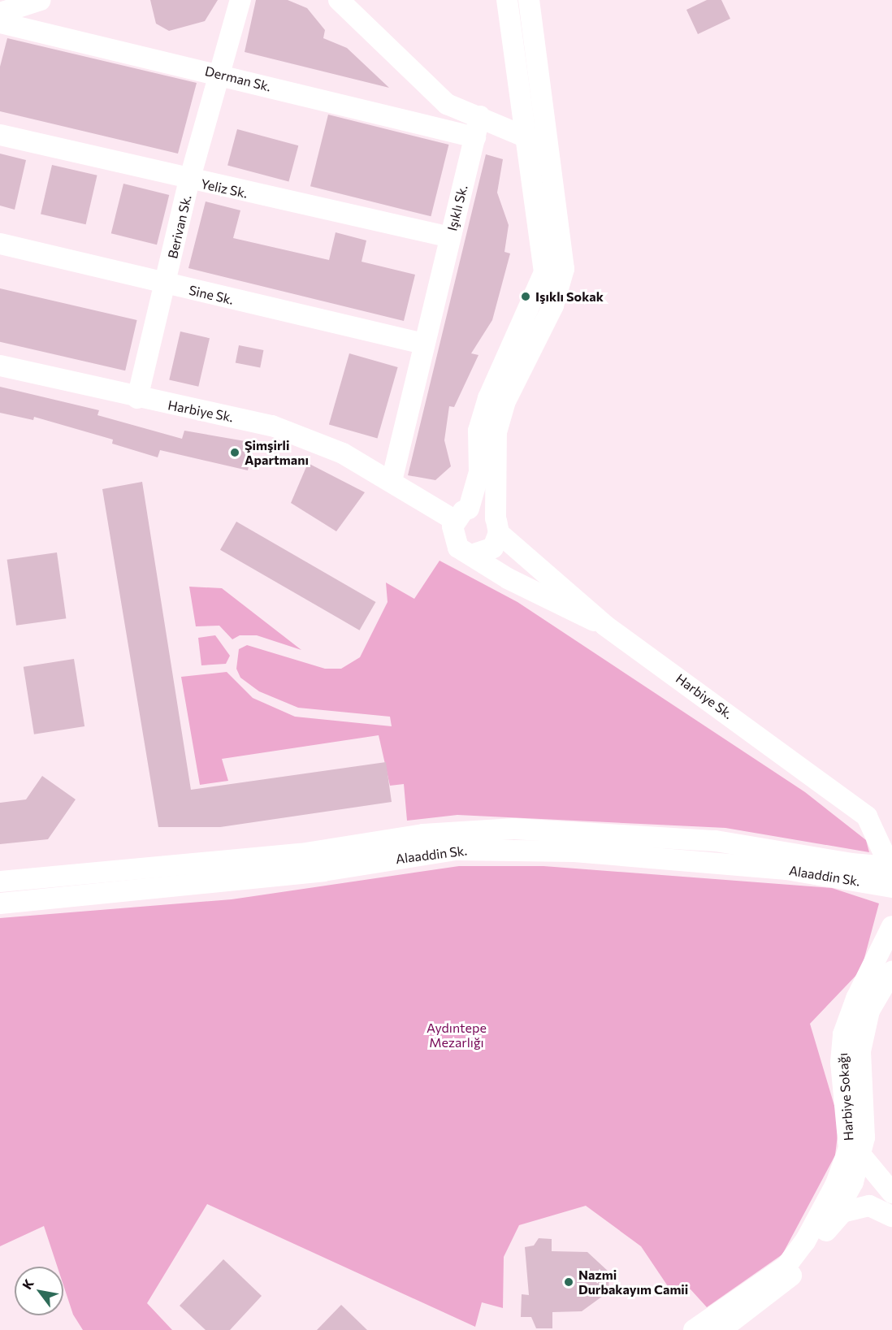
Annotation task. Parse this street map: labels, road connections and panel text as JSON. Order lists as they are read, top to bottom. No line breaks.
{"streets":{"street":["Derman Sk.","Yeliz Sk.","Işıklı Sk.","Berivan Sk.","Sine Sk.","Harbiye Sk.","Alaaddin Sk.","Harbiye Sokağı"]},"crossings":[["Derman Sk.","Işıklı Sk."],["Derman Sk.","Berivan Sk."],["Yeliz Sk.","Işıklı Sk."],["Yeliz Sk.","Berivan Sk."],["Işıklı Sk.","Sine Sk."],["Işıklı Sk.","Harbiye Sk."],["Berivan Sk.","Sine Sk."],["Berivan Sk.","Harbiye Sk."],["Harbiye Sk.","Alaaddin Sk."]],"parks":["Aydıntepe Mezarlığı"],"places":["Işıklı Sokak","Şimşirli Apartmanı","Nazmi Durbakayım Camii"],"north":"top left"}
